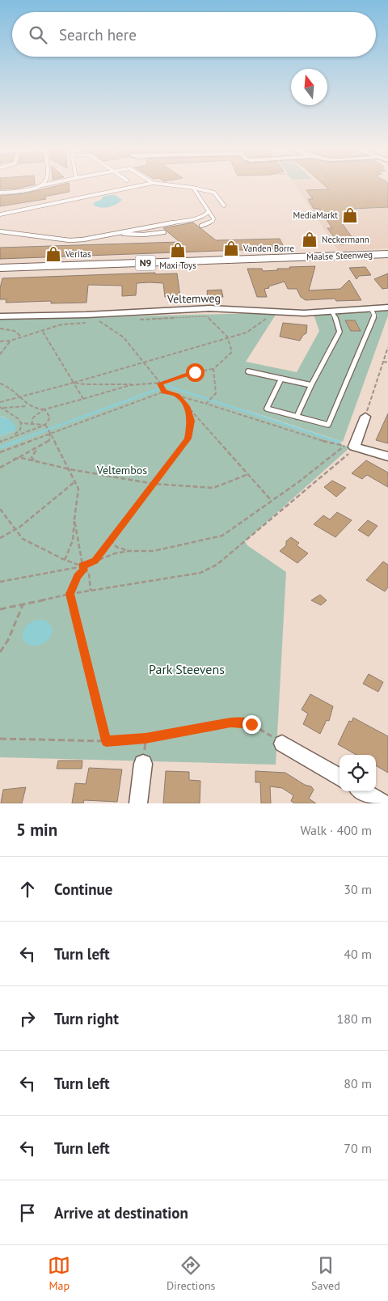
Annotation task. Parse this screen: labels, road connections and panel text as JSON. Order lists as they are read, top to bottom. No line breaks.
{"streets":{"main road":["Maalse Steenweg","N9"],"street":["Veltemweg"]},"parks":["Veltembos","Park Steevens"],"places":{"shop":["MediaMarkt","Neckermann","Vanden Borre","Maxi Toys","Veritas"]},"north":"top","page":{"search":"Search here","heading":["5 min","Walk · 400 m"],"list":[["Continue","30 m"],["Turn left","40 m"],["Turn right","180 m"],["Turn left","80 m"],["Turn left","70 m"],"Arrive at destination"],"nav":["Map","Directions","Saved"]}}
